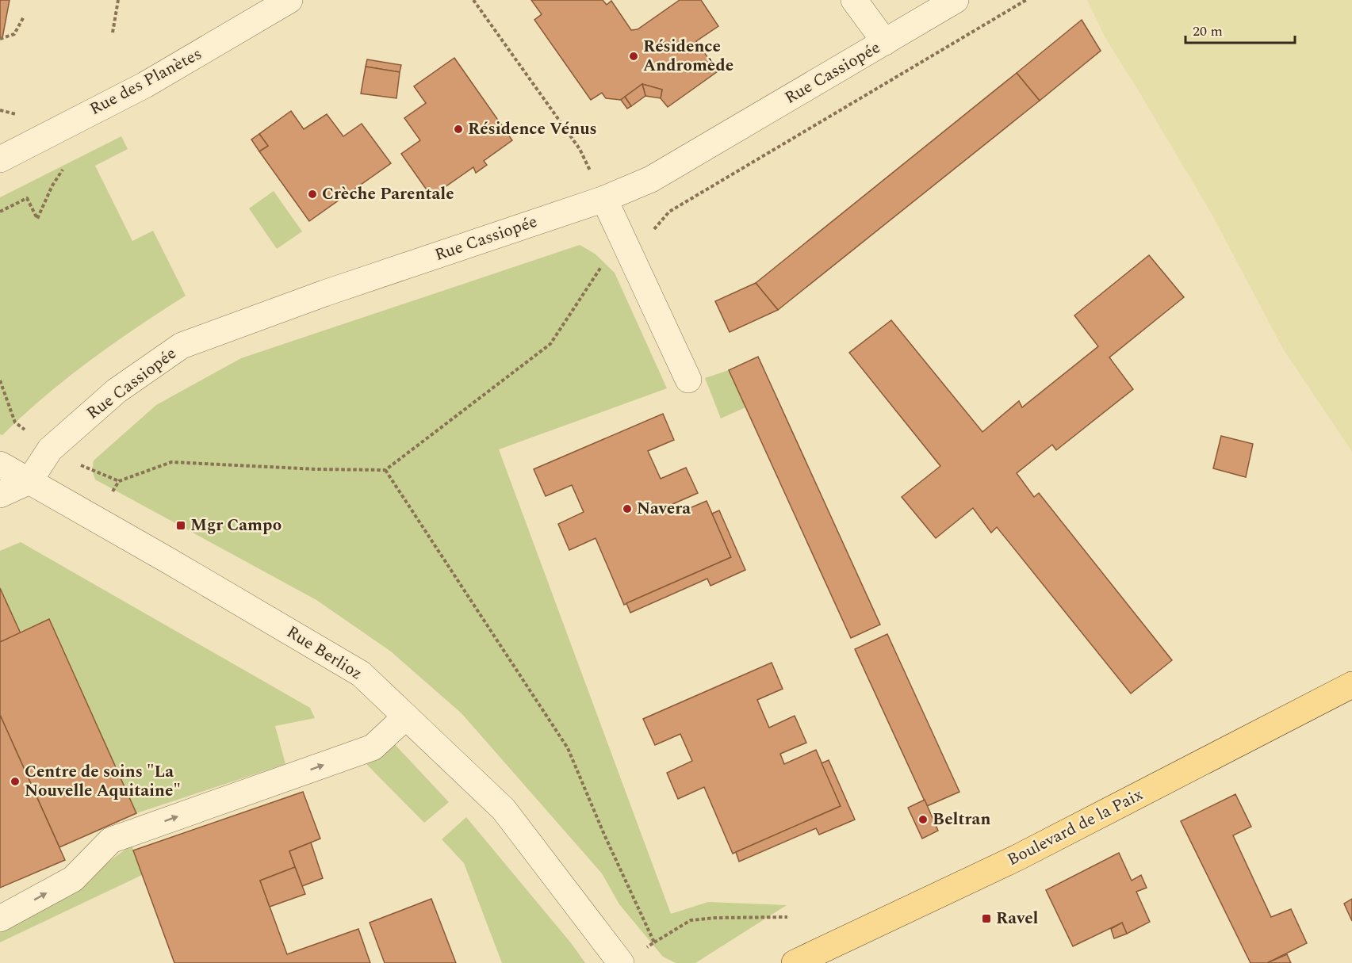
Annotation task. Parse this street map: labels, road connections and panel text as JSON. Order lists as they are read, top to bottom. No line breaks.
{"streets":{"main road":["Boulevard de la Paix"],"street":["Rue Cassiopée","Rue des Planètes","Rue Berlioz"]},"crossings":[["Rue Cassiopée","Rue Berlioz"]],"places":{"other":["Résidence Andromède","Résidence Vénus","Crèche Parentale","Navera","Centre de soins \"La Nouvelle Aquitaine\"","Beltran"],"transit":["Mgr Campo","Ravel"]},"scale_bar":"20 m"}
